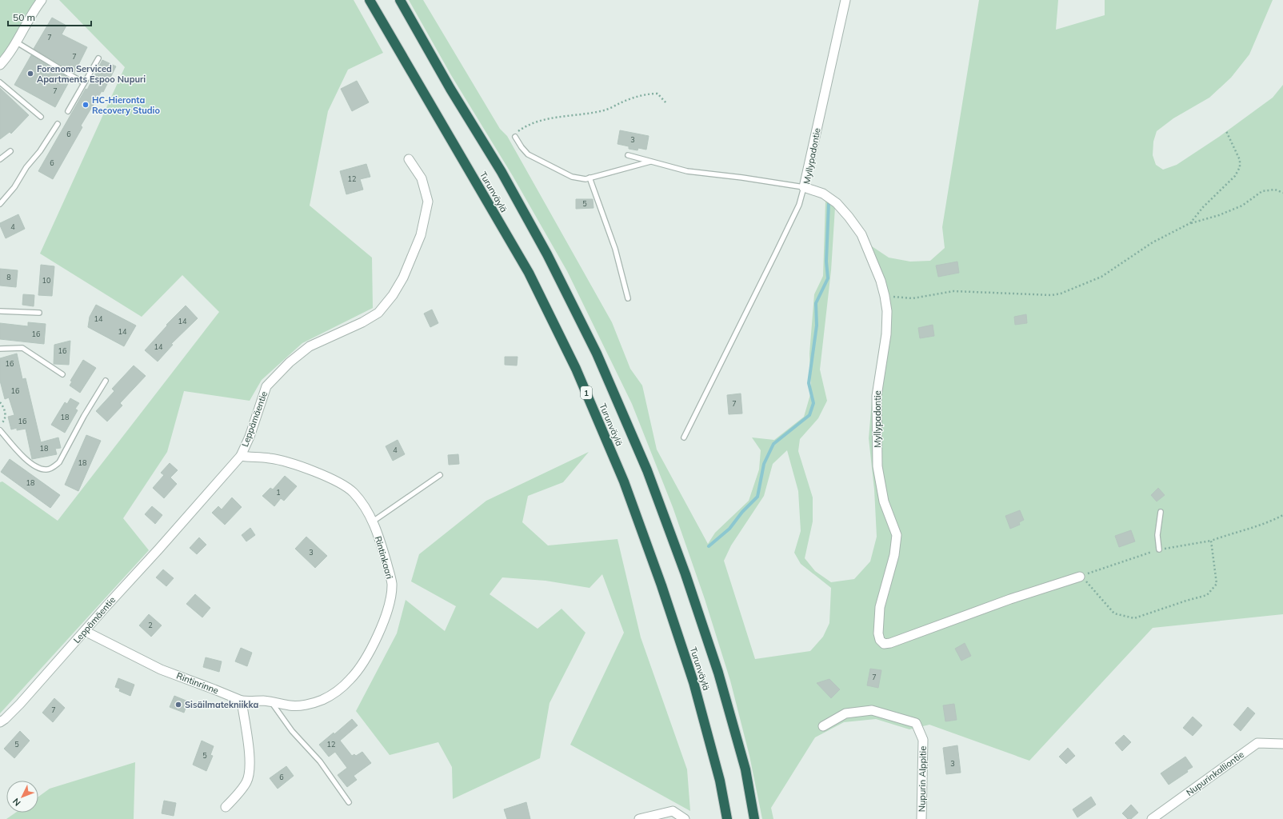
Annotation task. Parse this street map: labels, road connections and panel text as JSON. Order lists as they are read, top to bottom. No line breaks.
{"streets":{"highway":["Turunväylä","1"],"street":["Myllypadontie","Leppämäentie","Rintinkaari","Rintinrinne","Nupurinkalliontie","Nupurin Alppitie"]},"crossings":[["Leppämäentie","Rintinkaari"],["Leppämäentie","Rintinrinne"],["Rintinkaari","Rintinrinne"]],"places":["Forenom Serviced Apartments Espoo Nupuri","HC-Hieronta Recovery Studio","Sisäilmatekniikka"],"house_numbers":["7","7","7","6","3","6","12","5","4","8","10","14","14","14","16","14","16","16","16","7","18","16","18","4","18","18","1","3","2","7","7","5","12","5","3","6"],"scale_bar":"50 m","north":"bottom left"}
